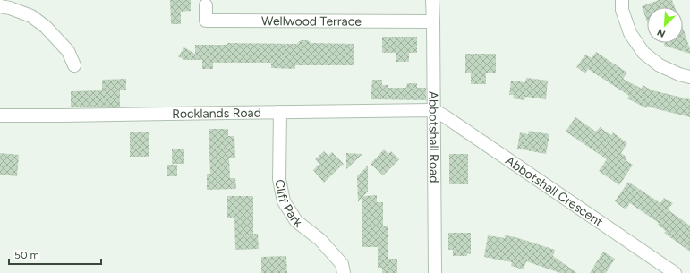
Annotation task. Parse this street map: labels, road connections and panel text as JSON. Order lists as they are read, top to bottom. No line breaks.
{"streets":{"street":["Wellwood Terrace","Rocklands Road","Abbotshall Road","Abbotshall Crescent","Cliff Park"]},"crossings":[["Wellwood Terrace","Abbotshall Road"],["Rocklands Road","Abbotshall Road"],["Rocklands Road","Abbotshall Crescent"],["Rocklands Road","Cliff Park"],["Abbotshall Road","Abbotshall Crescent"]],"scale_bar":"50 m","north":"bottom left"}
